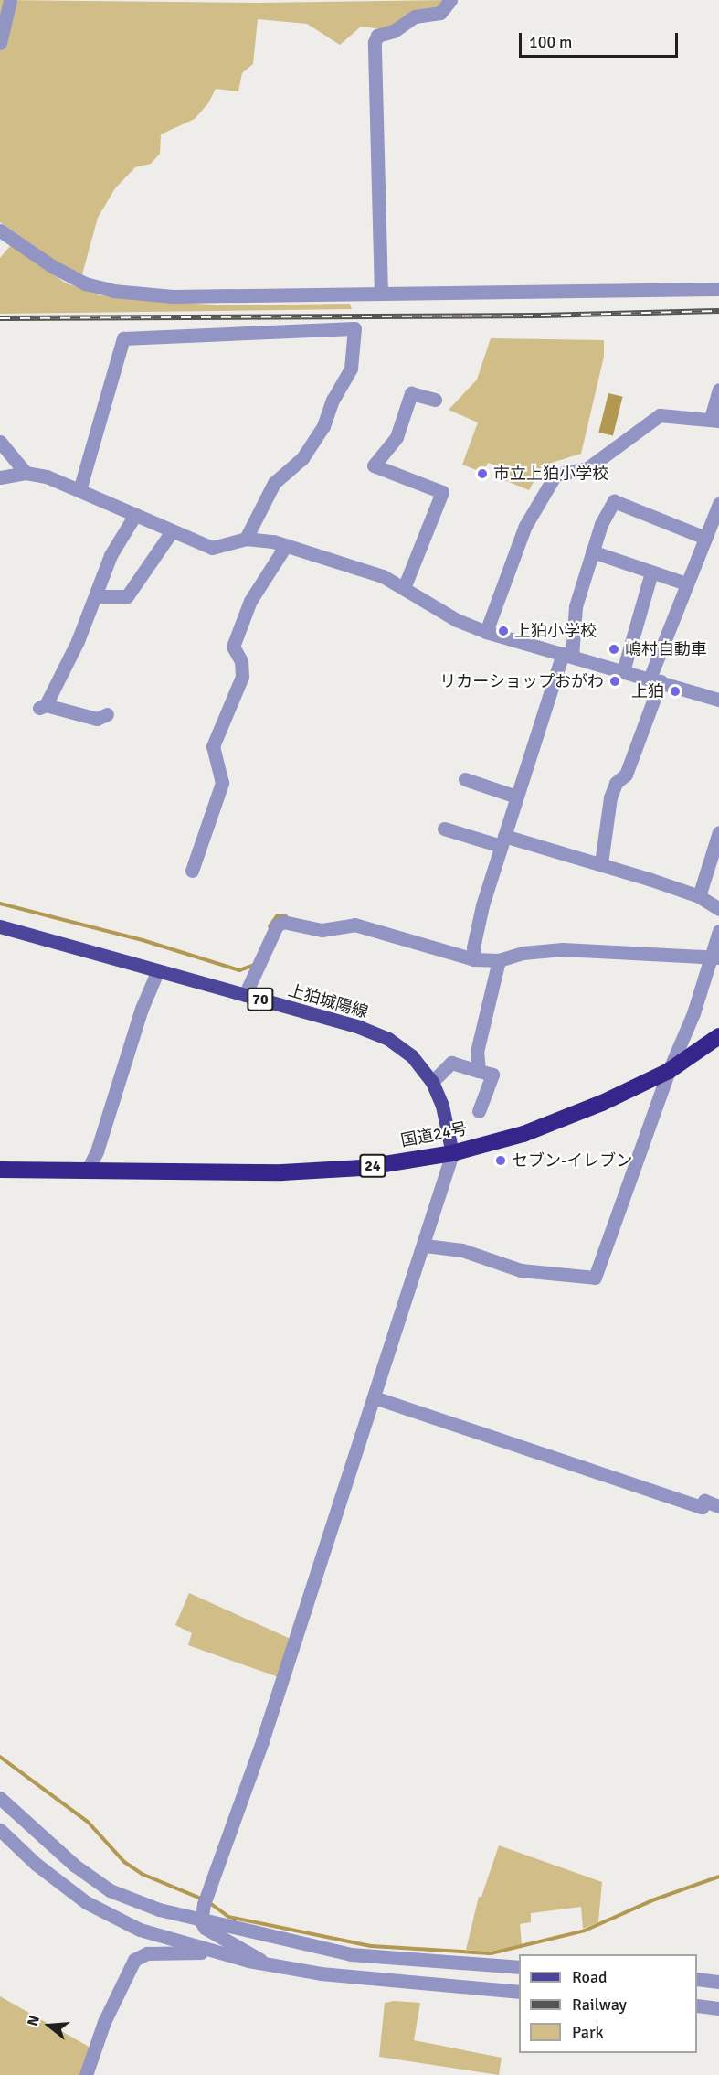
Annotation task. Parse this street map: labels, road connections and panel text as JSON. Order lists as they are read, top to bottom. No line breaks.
{"streets":{"highway":["国道24号","24"],"main road":["70","上狛城陽線"]},"crossings":[["上狛城陽線","国道24号"]],"places":["市立上狛小学校","上狛小学校","嶋村自動車","リカーショップおがわ","上狛","セブン-イレブン"],"legend":["Road","Railway","Park"],"scale_bar":"100 m","north":"left"}
